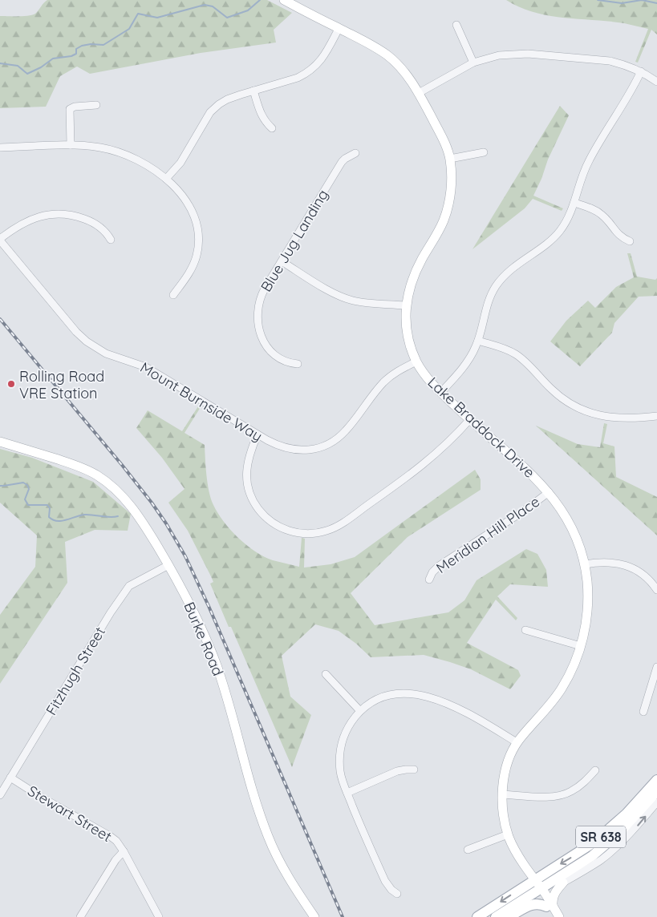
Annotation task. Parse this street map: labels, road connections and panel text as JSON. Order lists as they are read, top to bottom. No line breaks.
{"streets":{"main road":["SR 638"],"street":["Blue Jug Landing","Mount Burnside Way","Lake Braddock Drive","Meridian Hill Place","Burke Road","Fitzhugh Street","Stewart Street"]},"crossings":[["Mount Burnside Way","Lake Braddock Drive"],["Lake Braddock Drive","Meridian Hill Place"],["Lake Braddock Drive","SR 638"],["Burke Road","Fitzhugh Street"],["Fitzhugh Street","Stewart Street"]],"places":["Rolling Road VRE Station"]}
